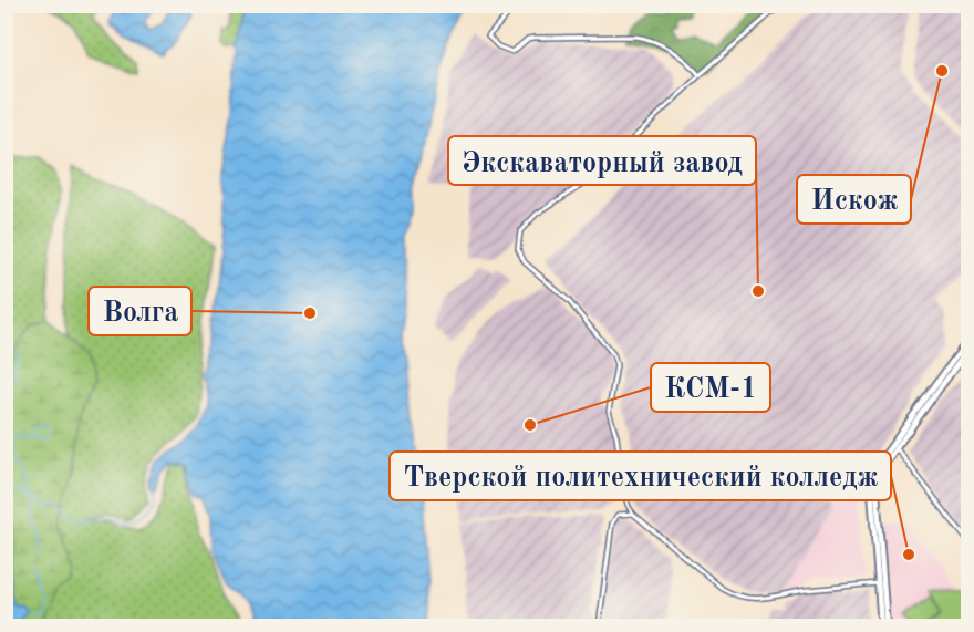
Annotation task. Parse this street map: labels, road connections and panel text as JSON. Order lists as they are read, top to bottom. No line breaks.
{"places":["Искож","Экскаваторный завод","Волга","КСМ-1","Тверской политехнический колледж"]}
